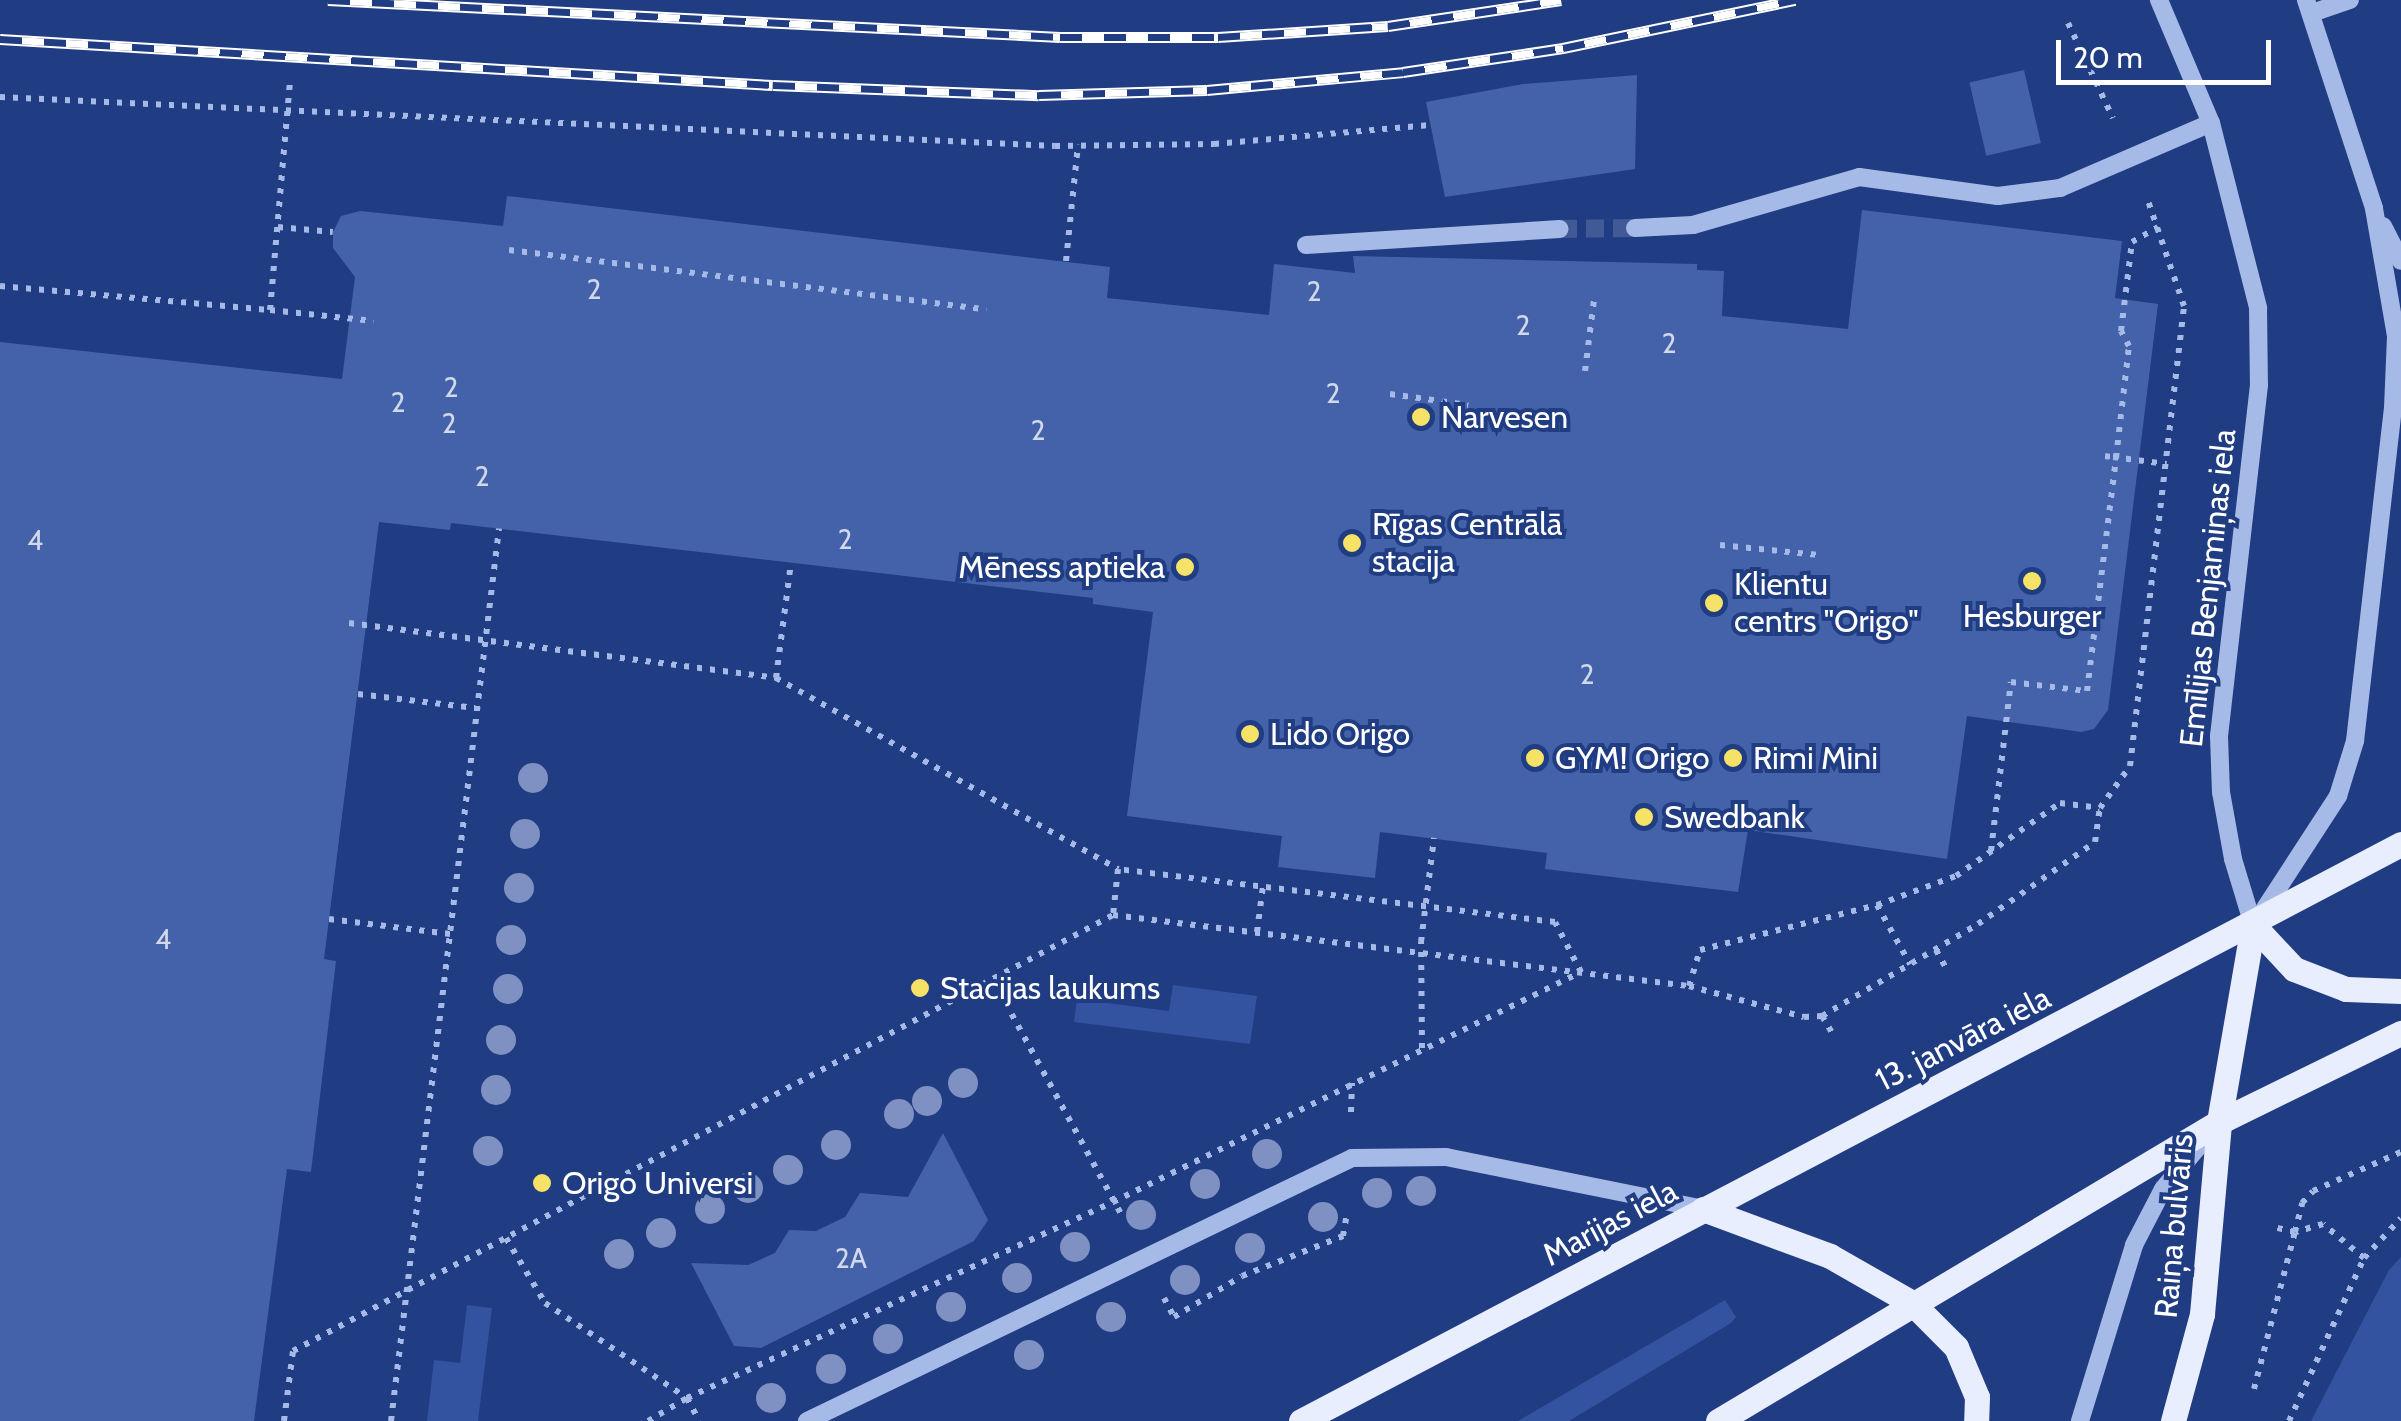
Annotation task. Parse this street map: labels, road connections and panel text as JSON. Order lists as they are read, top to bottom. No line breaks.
{"streets":{"main road":["13. janvāra iela","Marijas iela","Raiņa bulvāris"],"street":["Emīlijas Benjamiņas iela"]},"crossings":[["Emīlijas Benjamiņas iela","13. janvāra iela"],["13. janvāra iela","Marijas iela"]],"places":["Narvesen","Rīgas Centrālā stacija","Mēness aptieka","Hesburger","Klientu centrs \"Origo\"","Lido Origo","GYM! Origo","Rimi Mini","Swedbank","Stacijas laukums","Origo Universi"],"house_numbers":["2","2","2","2","2","2","2","2","2","2","2","4","2","4","2A"],"scale_bar":"20 m"}
